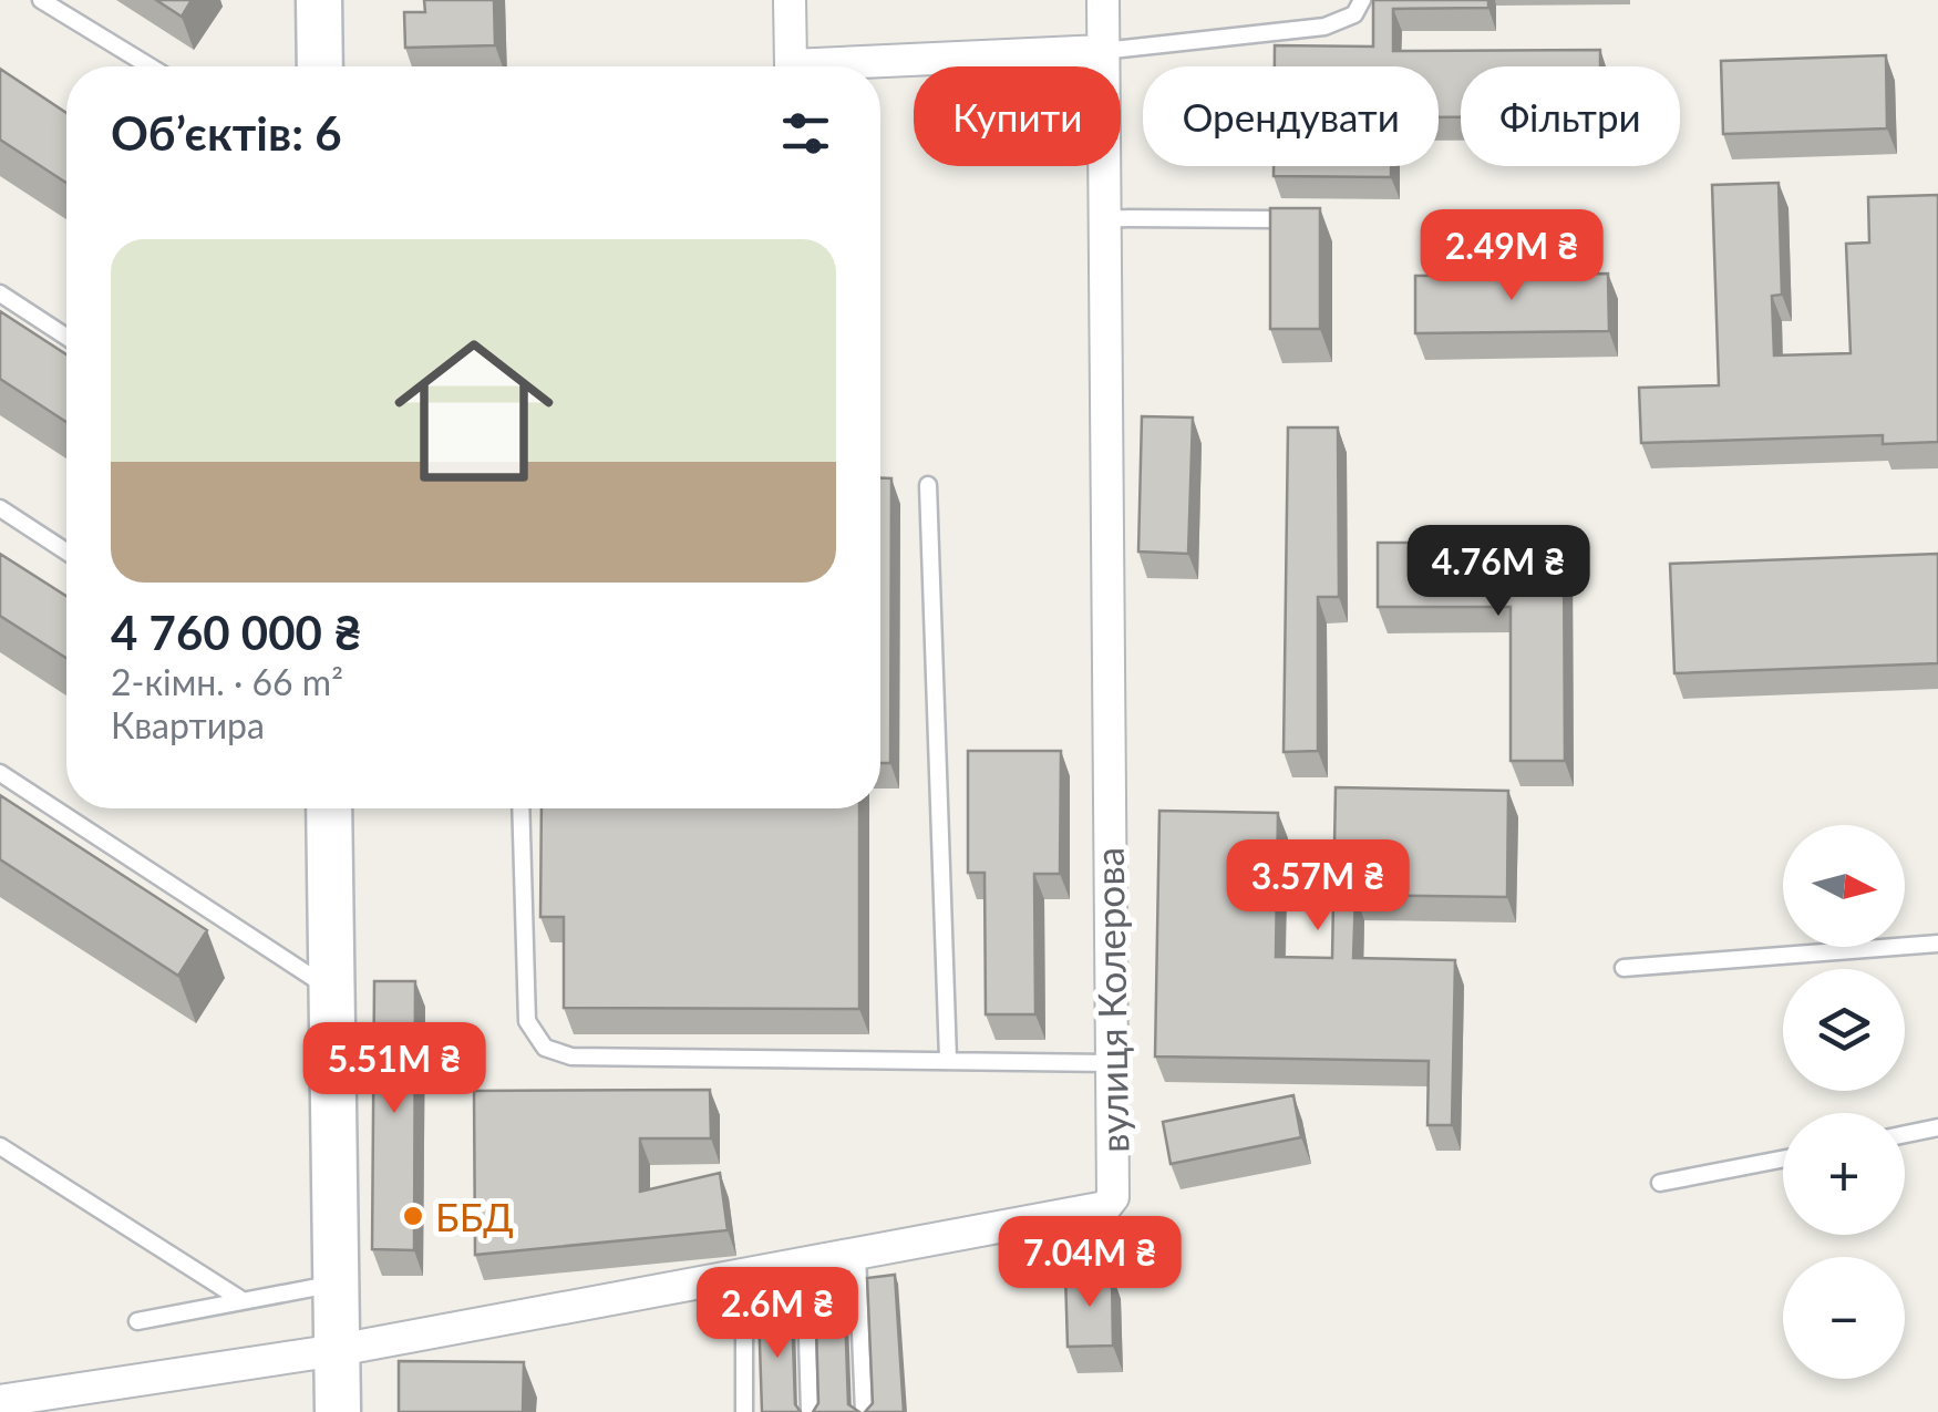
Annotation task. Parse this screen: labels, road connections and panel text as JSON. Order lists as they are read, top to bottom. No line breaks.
{"streets":{"street":["вулиця Колерова"]},"places":["ББД"],"north":"right","page":{"chip":["Купити","Орендувати","Фільтри"],"heading":"Об’єктів: 6","list":[{"name":"4 760 000 ₴","note":"2-кімн. · 66 m² · Квартира"}],"price":["2.49M ₴","4.76M ₴","3.57M ₴","5.51M ₴","7.04M ₴","2.6M ₴"],"map_buttons":["+","−"]}}
